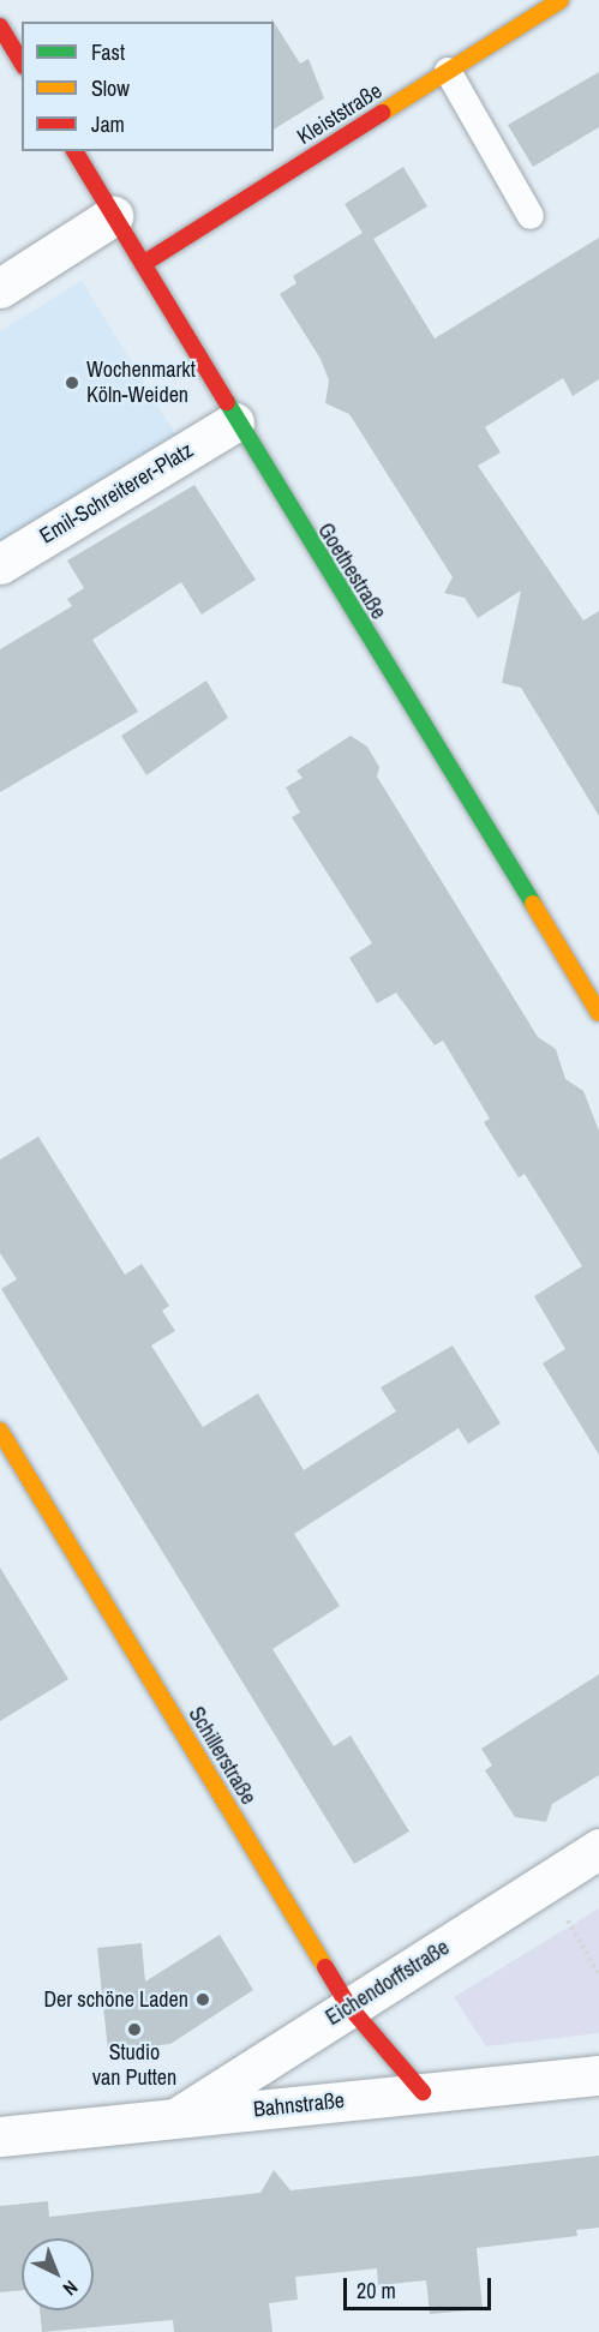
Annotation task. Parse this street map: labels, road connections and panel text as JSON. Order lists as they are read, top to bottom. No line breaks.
{"streets":{"street":["Kleiststraße","Emil-Schreiterer-Platz","Goethestraße","Schillerstraße","Eichendorffstraße","Bahnstraße"]},"crossings":[["Kleiststraße","Goethestraße"],["Emil-Schreiterer-Platz","Goethestraße"],["Schillerstraße","Eichendorffstraße"],["Schillerstraße","Bahnstraße"],["Eichendorffstraße","Bahnstraße"]],"places":["Wochenmarkt Köln-Weiden","Der schöne Laden","Studio van Putten"],"legend":["Fast","Slow","Jam"],"scale_bar":"20 m","north":"bottom right"}
